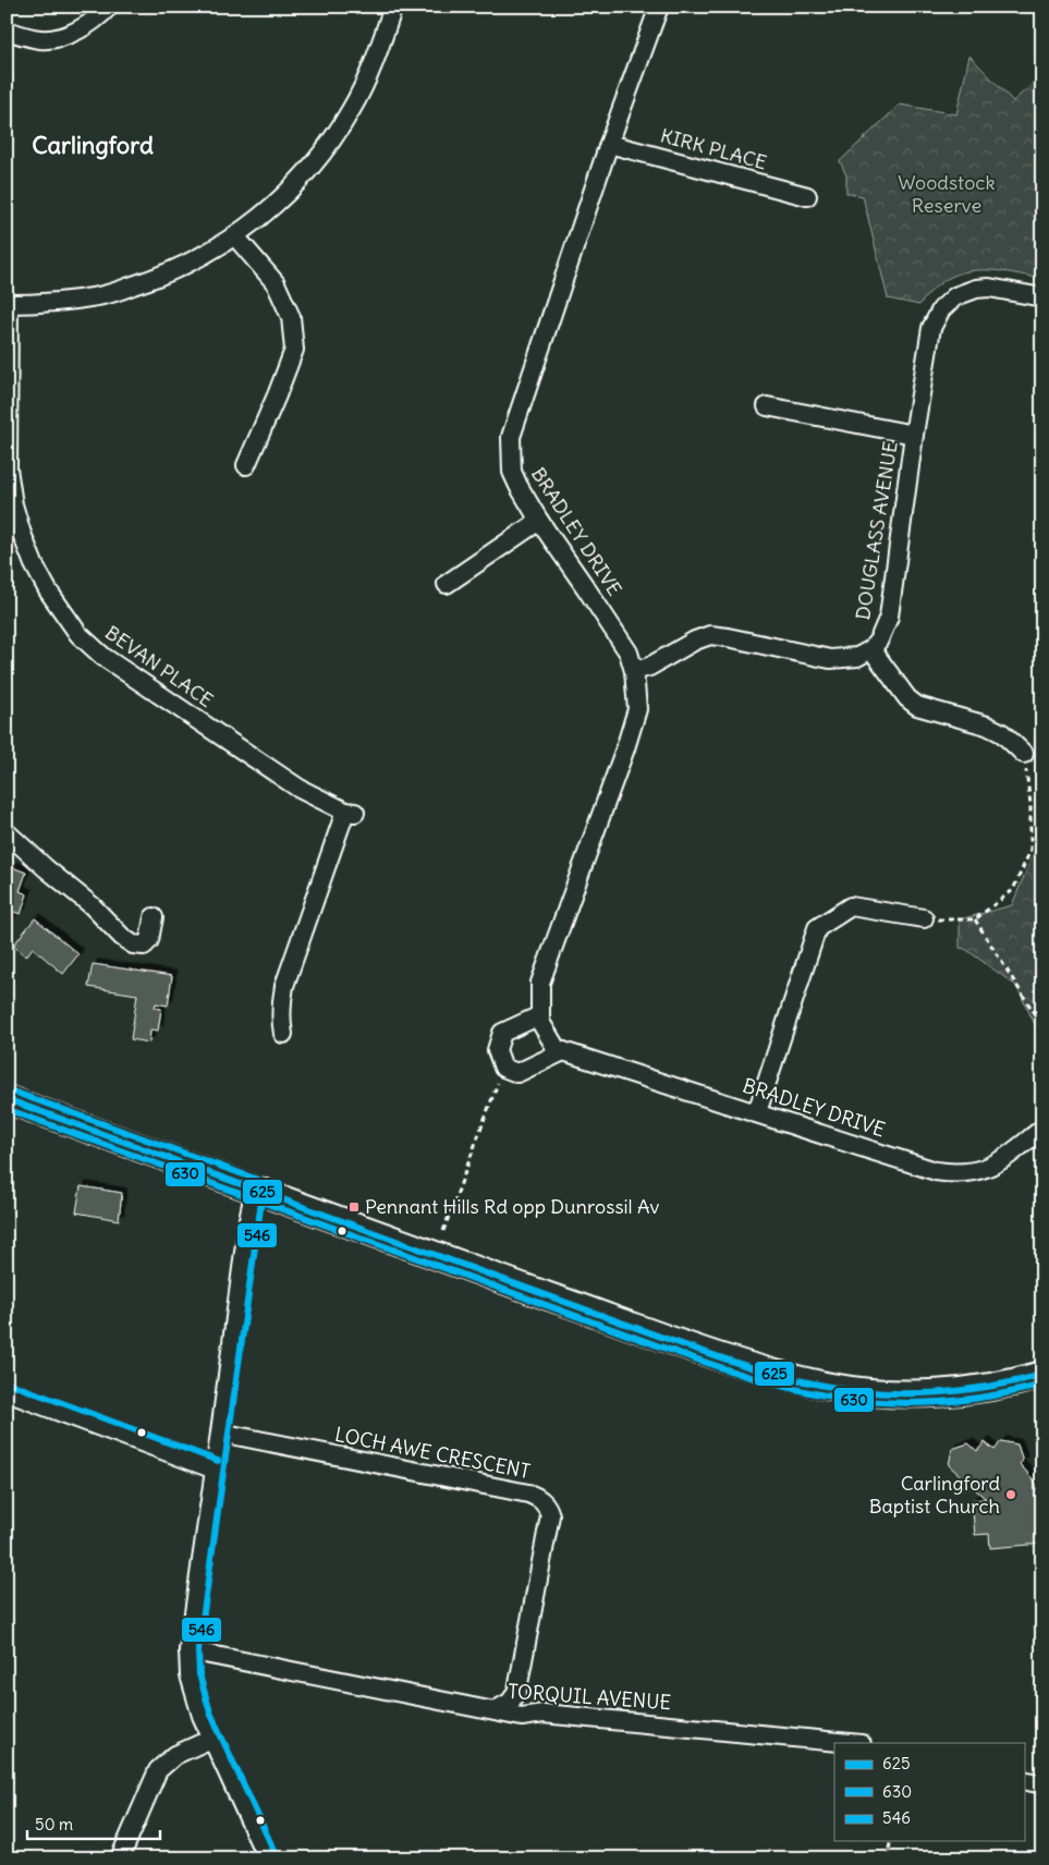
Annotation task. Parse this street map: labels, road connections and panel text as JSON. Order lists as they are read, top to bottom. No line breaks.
{"streets":{"street":["KIRK PLACE","DOUGLASS AVENUE","BRADLEY DRIVE","BEVAN PLACE","LOCH AWE CRESCENT","TORQUIL AVENUE"]},"crossings":[["KIRK PLACE","BRADLEY DRIVE"],["DOUGLASS AVENUE","BRADLEY DRIVE"],["LOCH AWE CRESCENT","TORQUIL AVENUE"]],"districts":["Carlingford"],"parks":["Woodstock Reserve"],"places":{"transit":["Pennant Hills Rd opp Dunrossil Av"],"other":["Carlingford Baptist Church"]},"lines":["transit line 546","transit line 625","transit line 630"],"legend":["625","630","546"],"scale_bar":"50 m"}
